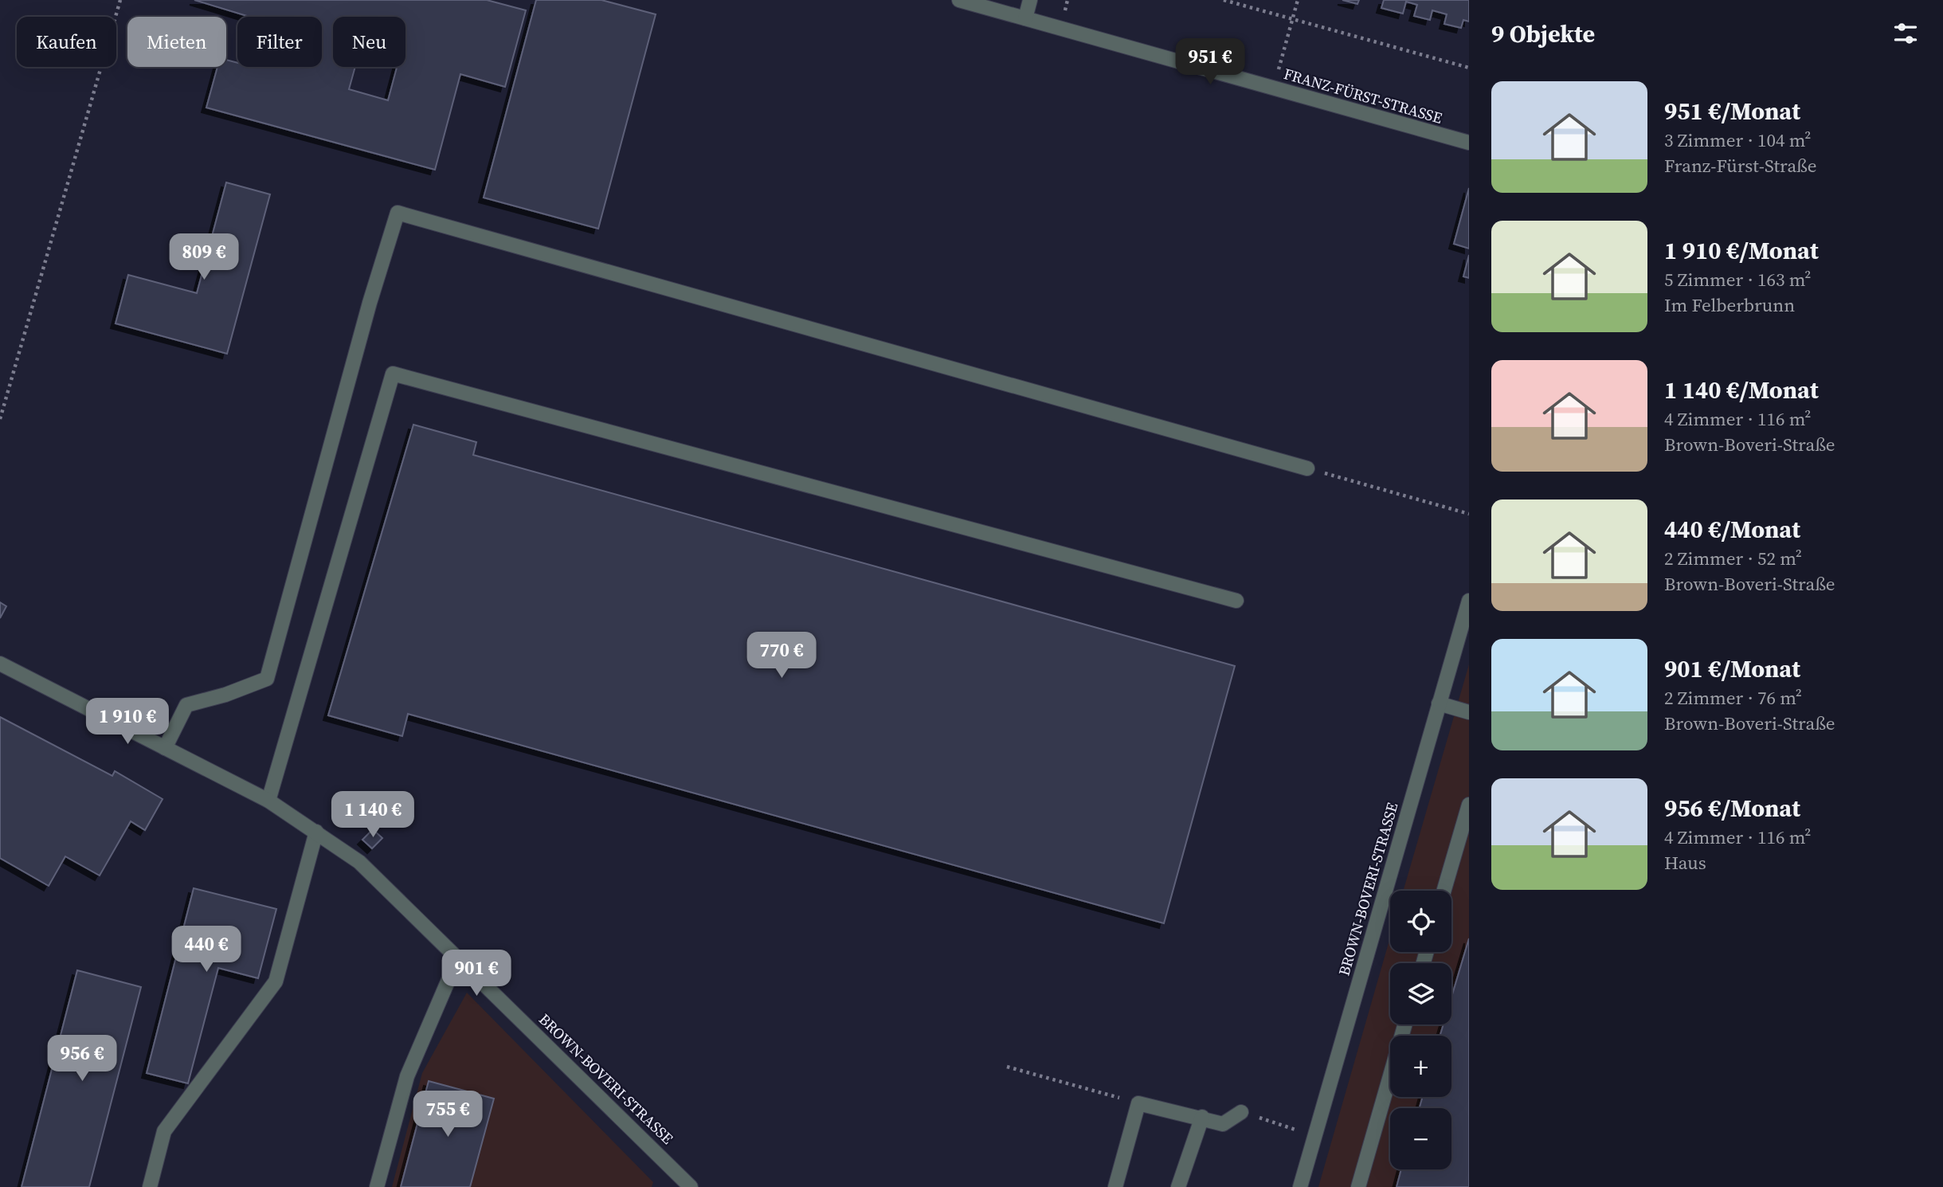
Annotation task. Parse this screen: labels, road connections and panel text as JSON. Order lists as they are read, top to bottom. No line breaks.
{"streets":{"street":["FRANZ-FÜRST-STRASSE","BROWN-BOVERI-STRASSE"]},"page":{"heading":"9 Objekte","chip":["Kaufen","Mieten","Filter","Neu"],"price":["951 €","809 €","770 €","1 910 €","1 140 €","440 €","901 €","956 €","755 €"],"list":[{"name":"951 €/Monat","note":"3 Zimmer · 104 m² · Franz-Fürst-Straße"},{"name":"1 910 €/Monat","note":"5 Zimmer · 163 m² · Im Felberbrunn"},{"name":"1 140 €/Monat","note":"4 Zimmer · 116 m² · Brown-Boveri-Straße"},{"name":"440 €/Monat","note":"2 Zimmer · 52 m² · Brown-Boveri-Straße"},{"name":"901 €/Monat","note":"2 Zimmer · 76 m² · Brown-Boveri-Straße"},{"name":"956 €/Monat","note":"4 Zimmer · 116 m² · Haus"}],"map_buttons":["+","−"]}}
